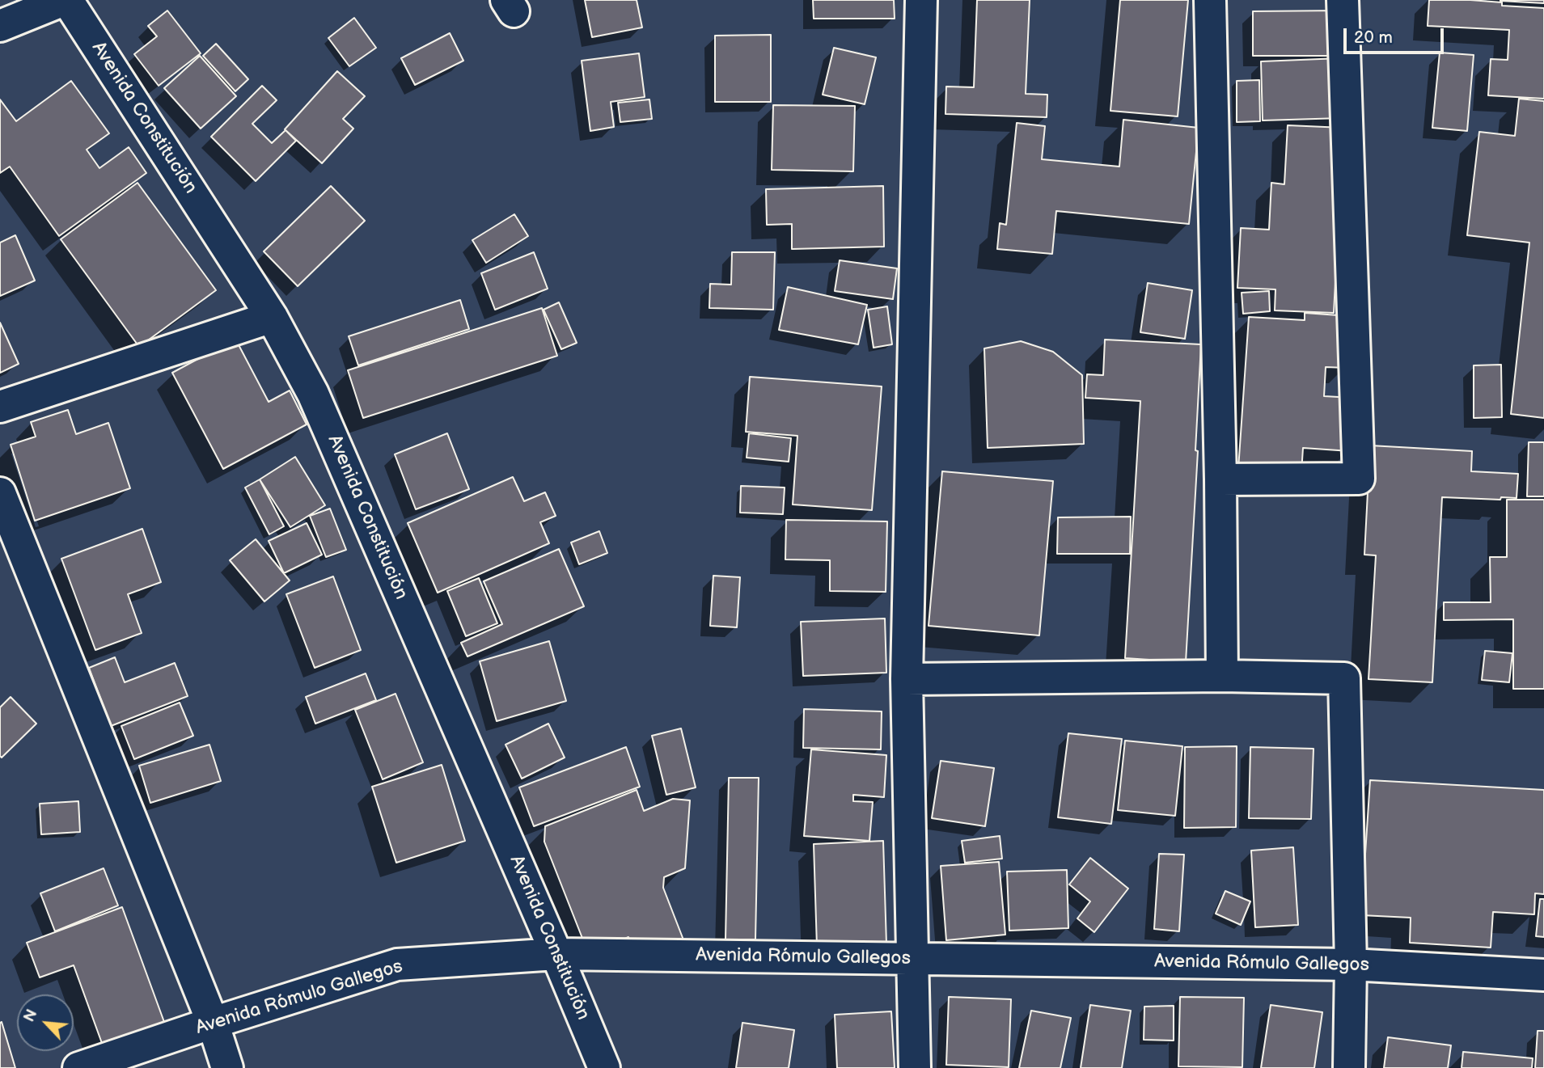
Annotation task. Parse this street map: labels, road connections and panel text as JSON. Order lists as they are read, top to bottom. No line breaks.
{"streets":{"street":["Avenida Constitución","Avenida Rómulo Gallegos"]},"crossings":[["Avenida Constitución","Avenida Rómulo Gallegos"]],"scale_bar":"20 m","north":"top left"}
